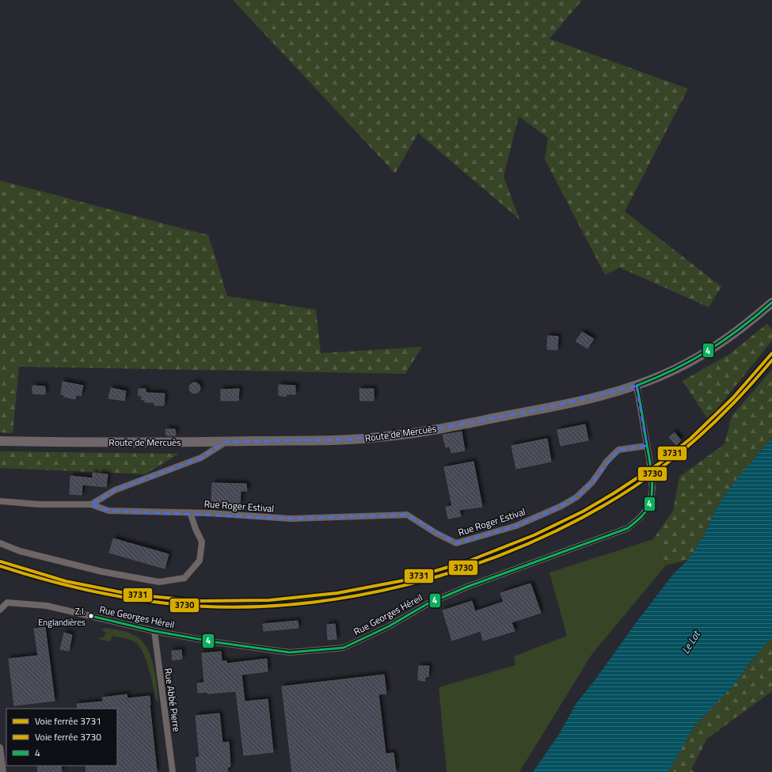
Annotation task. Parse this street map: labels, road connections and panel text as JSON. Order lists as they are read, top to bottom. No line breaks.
{"streets":{"main road":["Route de Mercuès"],"street":["Rue Roger Estival","Rue Georges Héreil","Rue Abbé Pierre"]},"crossings":[["Route de Mercuès","Rue Georges Héreil"],["Rue Roger Estival","Rue Georges Héreil"],["Rue Georges Héreil","Rue Abbé Pierre"]],"water":["Le Lot"],"places":["Z.I. Englandières"],"lines":["transit line 4","rail line 3731","rail line 3730"],"legend":["Voie ferrée 3731","Voie ferrée 3730","4"]}
